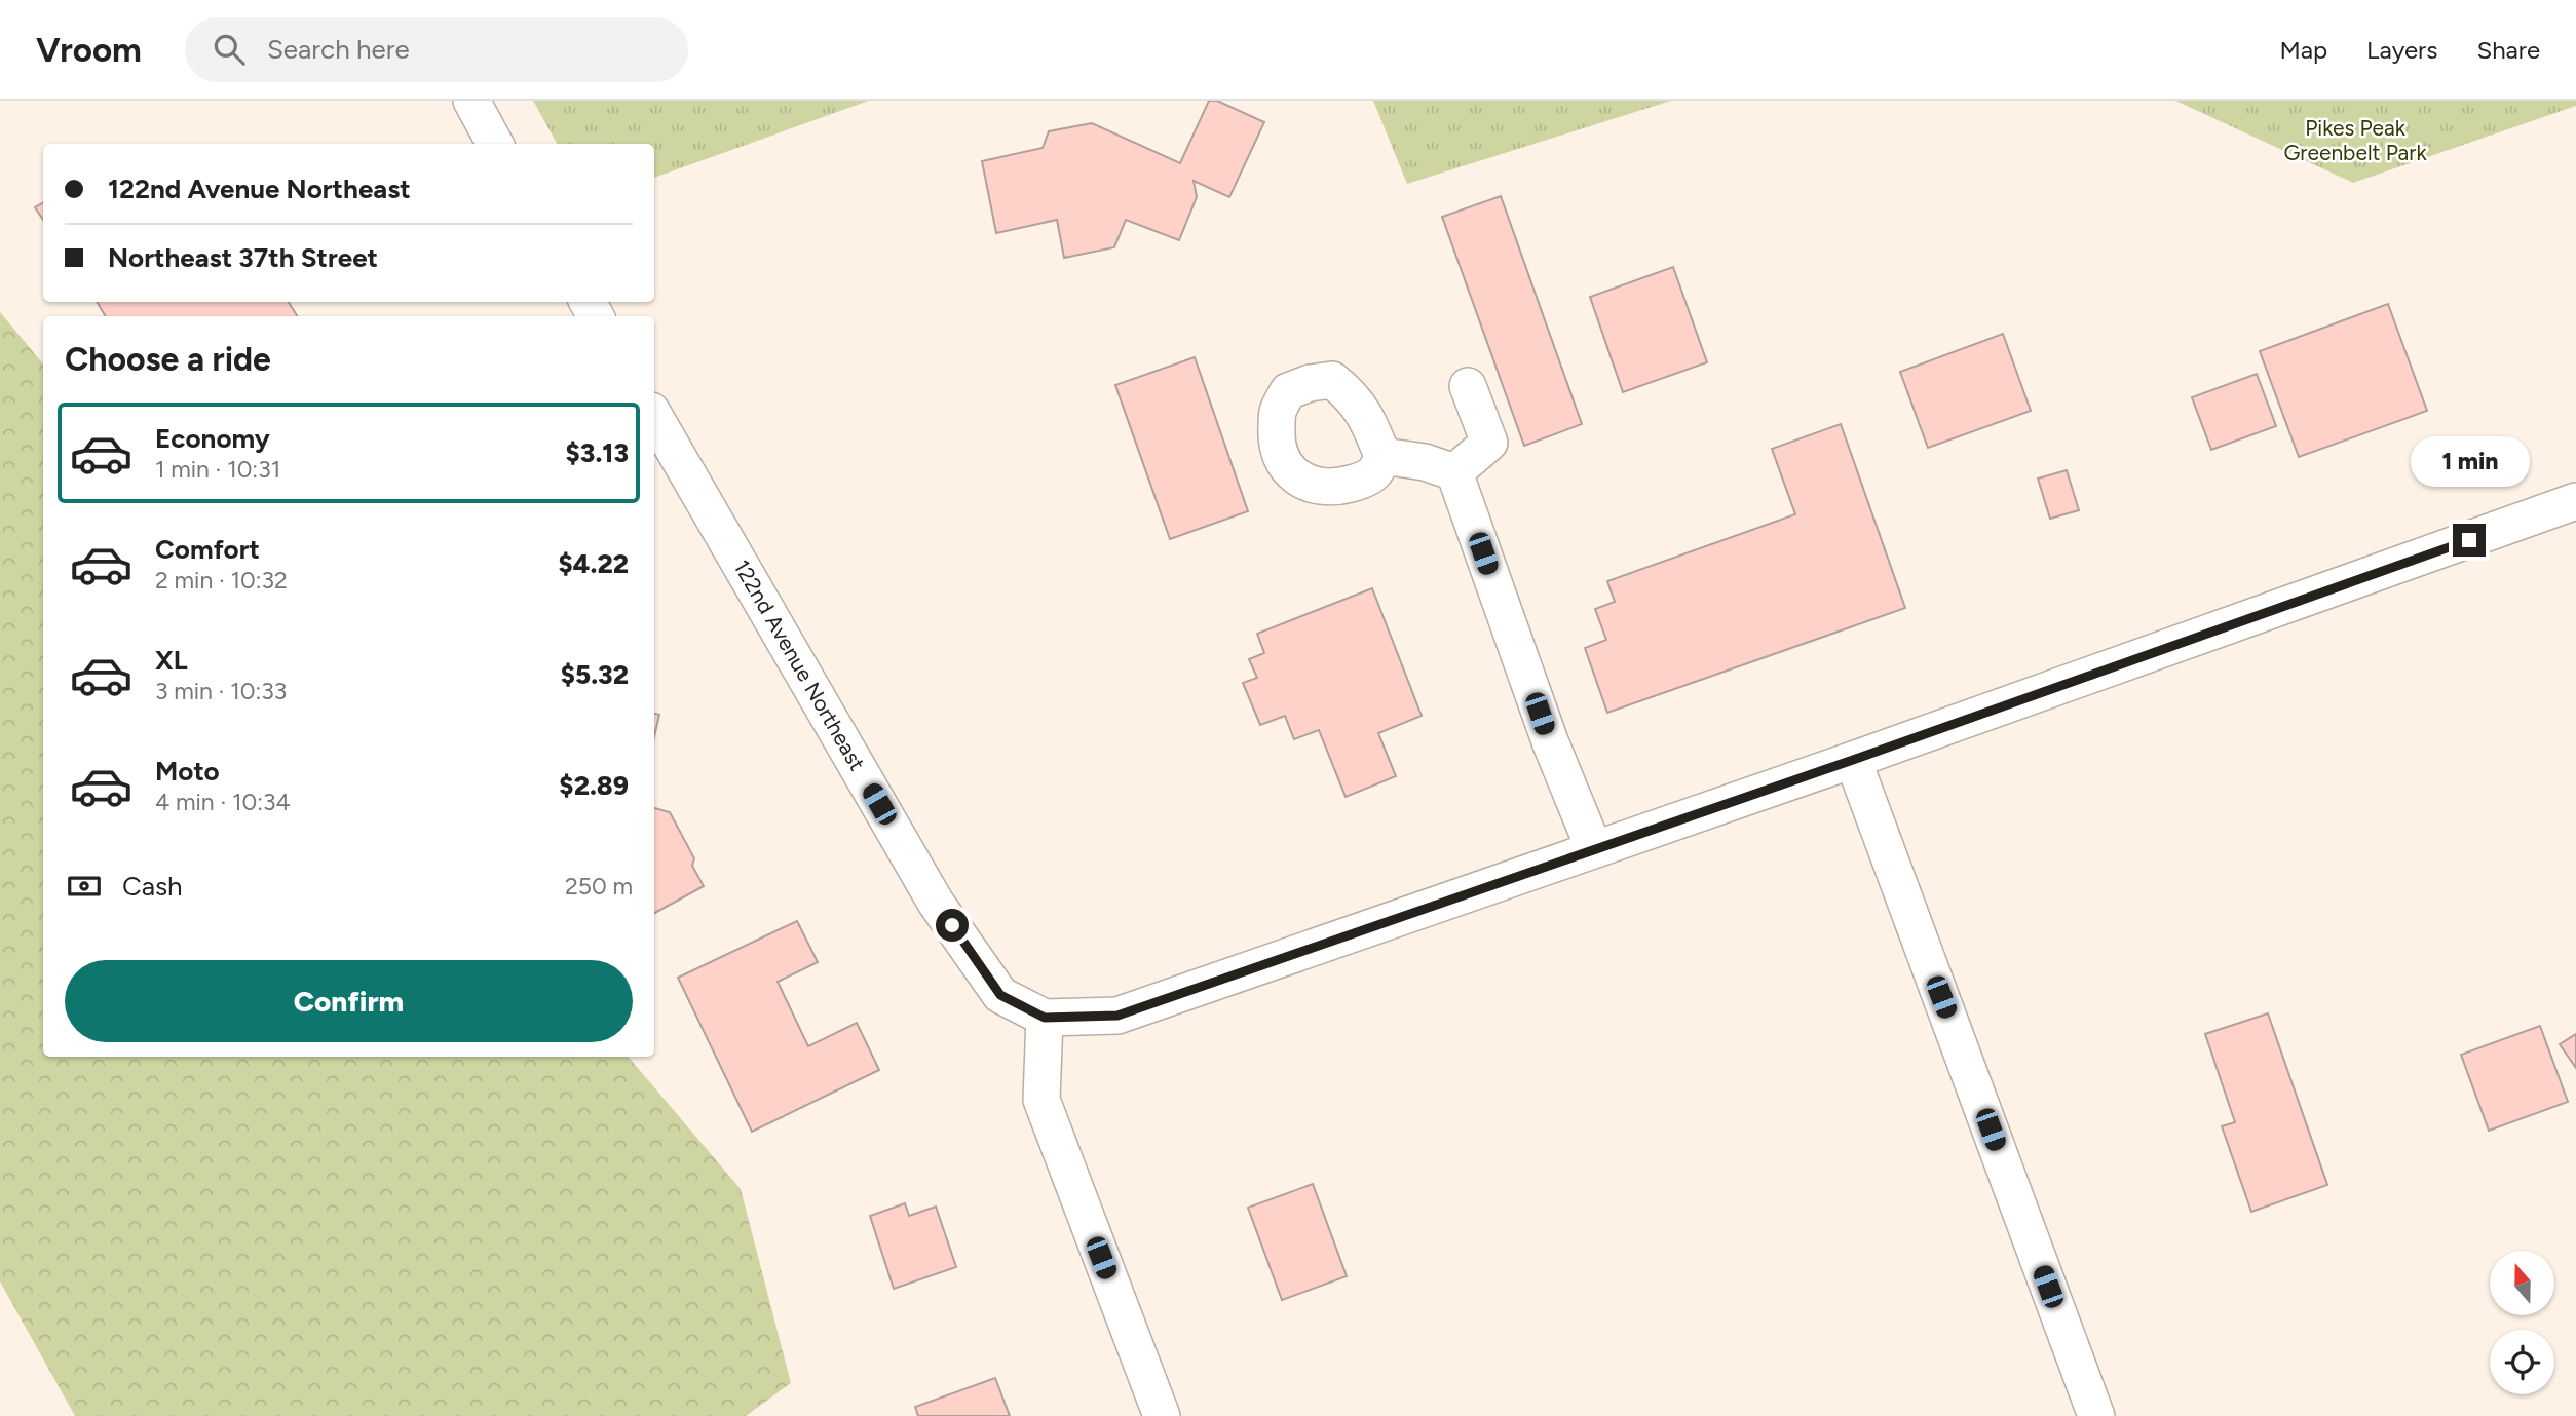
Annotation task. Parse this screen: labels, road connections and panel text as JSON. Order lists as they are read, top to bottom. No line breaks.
{"streets":{"street":["122nd Avenue Northeast"]},"parks":["Pikes Peak Greenbelt Park"],"north":"top","page":{"header":"Vroom","search":"Search here","nav":["Map","Layers","Share"],"banner":["122nd Avenue Northeast","Northeast 37th Street"],"heading":"Choose a ride","list":[{"name":"Economy","note":"1 min · 10:31","value":"$3.13"},{"name":"Comfort","note":"2 min · 10:32","value":"$4.22"},{"name":"XL","note":"3 min · 10:33","value":"$5.32"},{"name":"Moto","note":"4 min · 10:34","value":"$2.89"}],"bubble":"1 min","pay":["Cash","250 m"],"buttons":"Confirm"}}
